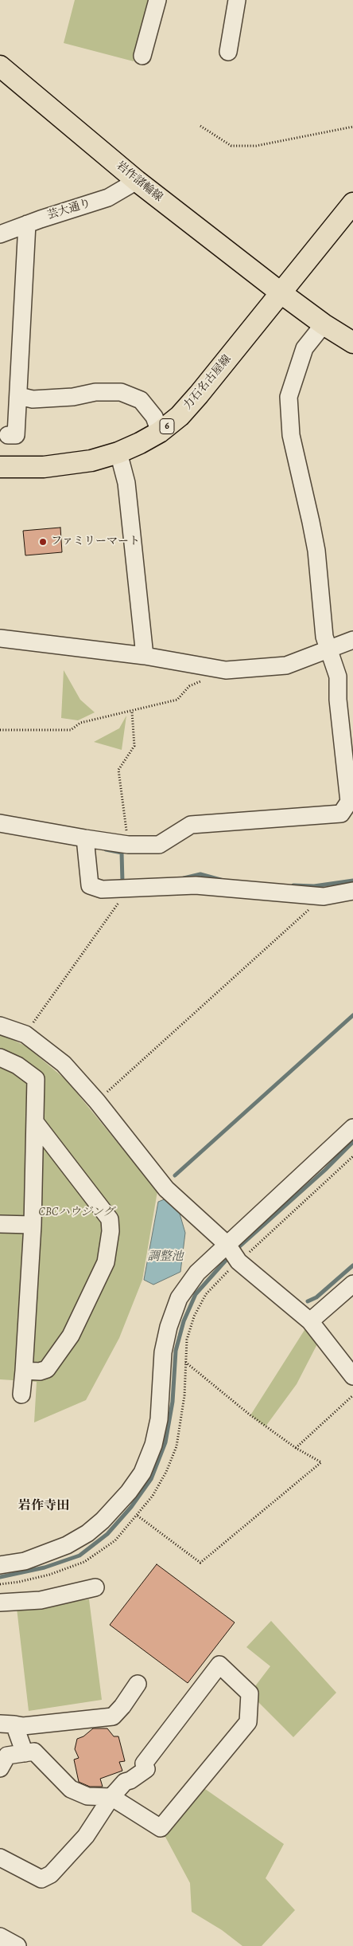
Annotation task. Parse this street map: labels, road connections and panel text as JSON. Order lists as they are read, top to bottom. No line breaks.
{"streets":{"main road":["岩作諸輪線","力石名古屋線","6"],"street":["芸大通り"]},"crossings":[["岩作諸輪線","芸大通り"],["岩作諸輪線","力石名古屋線"]],"districts":["岩作寺田"],"water":["調整池"],"parks":["CBCハウジング"],"places":["ファミリーマート"]}
